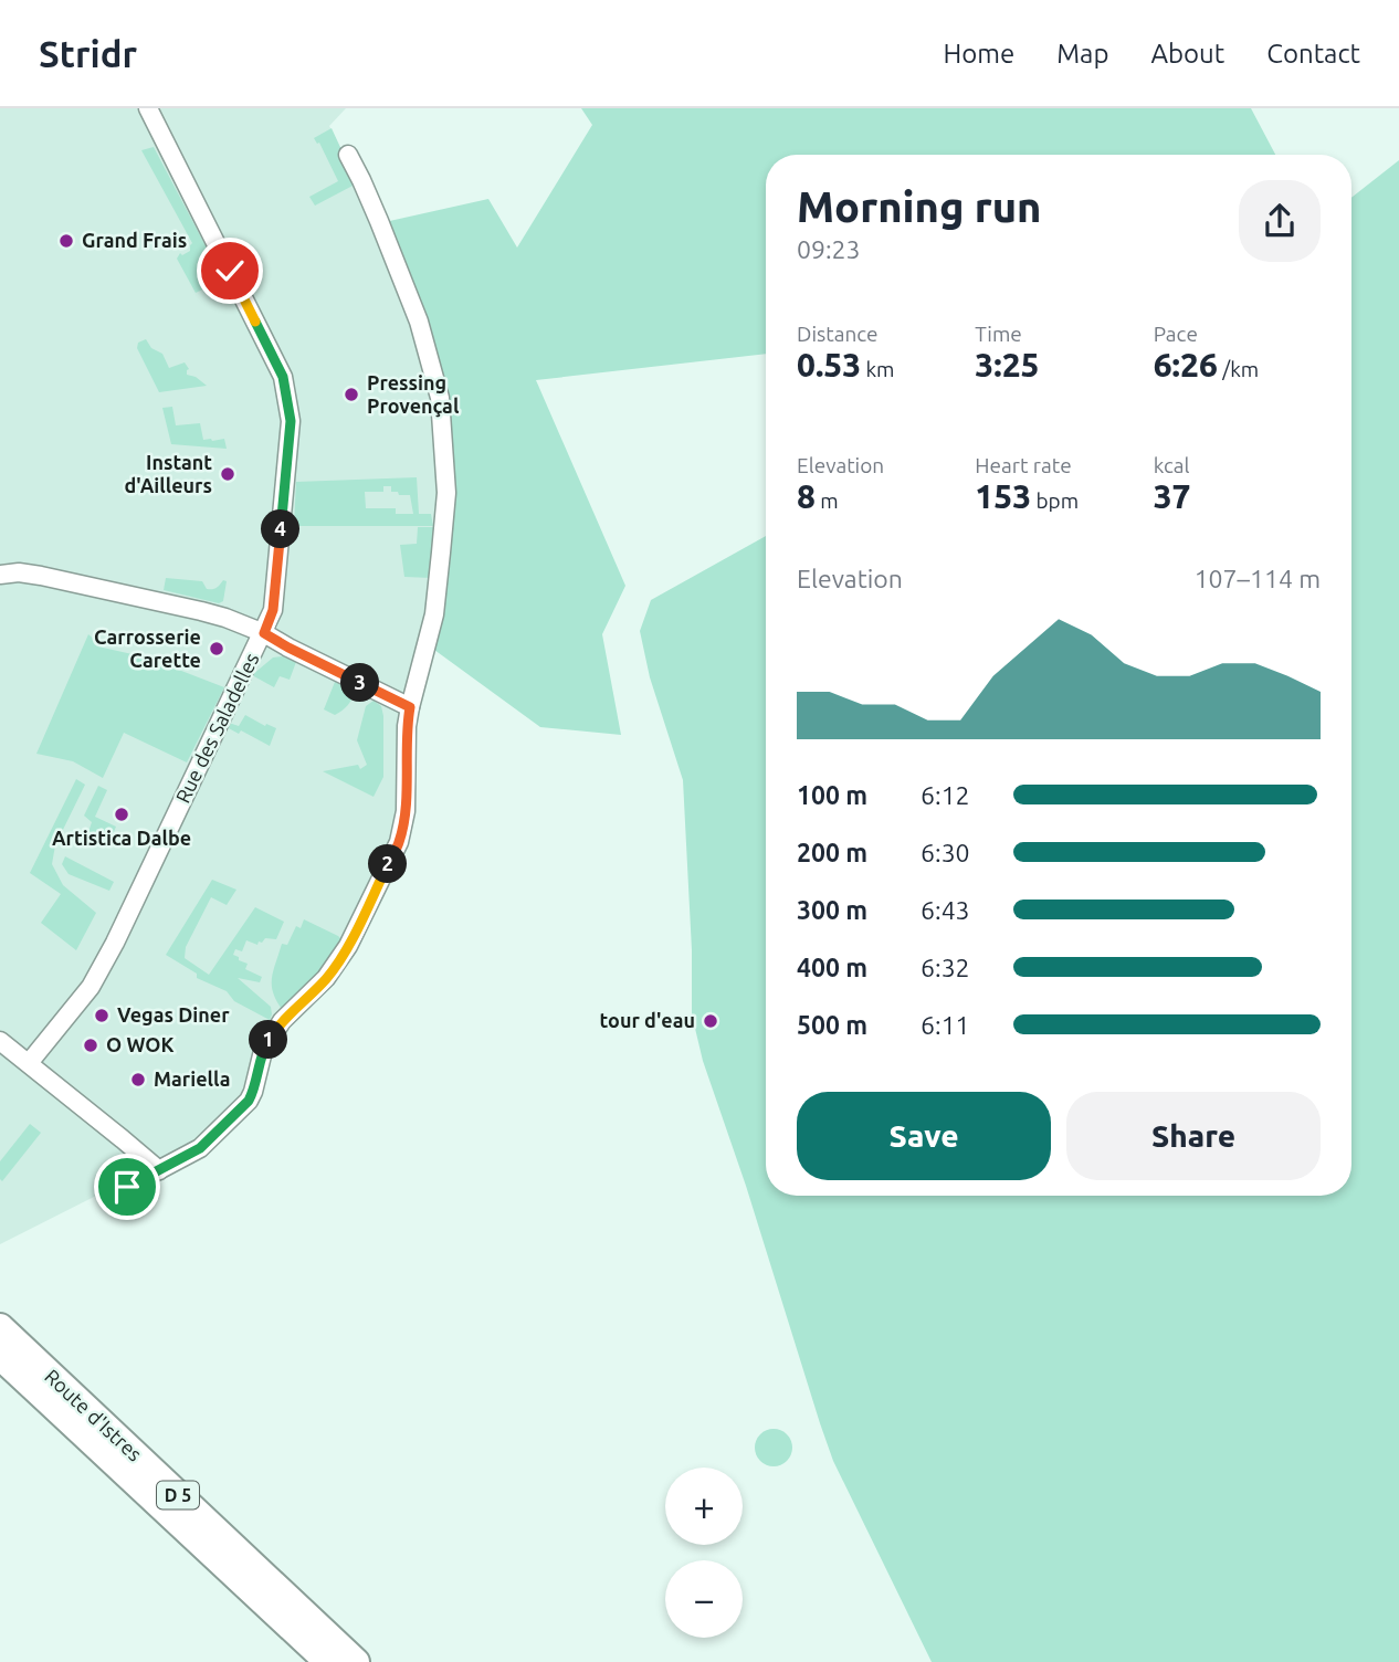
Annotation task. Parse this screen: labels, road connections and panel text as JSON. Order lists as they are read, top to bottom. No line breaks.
{"streets":{"main road":["Route d'Istres","D 5"],"street":["Rue des Saladelles"]},"places":["Grand Frais","Pressing Provençal","Instant d'Ailleurs","Carrosserie Carette","Artistica Dalbe","Vegas Diner","tour d'eau","O WOK","Mariella"],"page":{"header":"Stridr","nav":["Home","Map","About","Contact"],"heading":["Morning run","09:23"],"stats":[["Distance","0.53 km"],["Time","3:25"],["Pace","6:26 /km"],["Elevation","8 m"],["Heart rate","153 bpm"],["kcal","37"]],"pins":["4","3","2","1"],"chart":["Elevation","107–114 m"],"list":[{"name":"100 m","note":"6:12"},{"name":"200 m","note":"6:30"},{"name":"300 m","note":"6:43"},{"name":"400 m","note":"6:32"},{"name":"500 m","note":"6:11"}],"buttons":["Save","Share"],"map_buttons":["+","−"]}}
